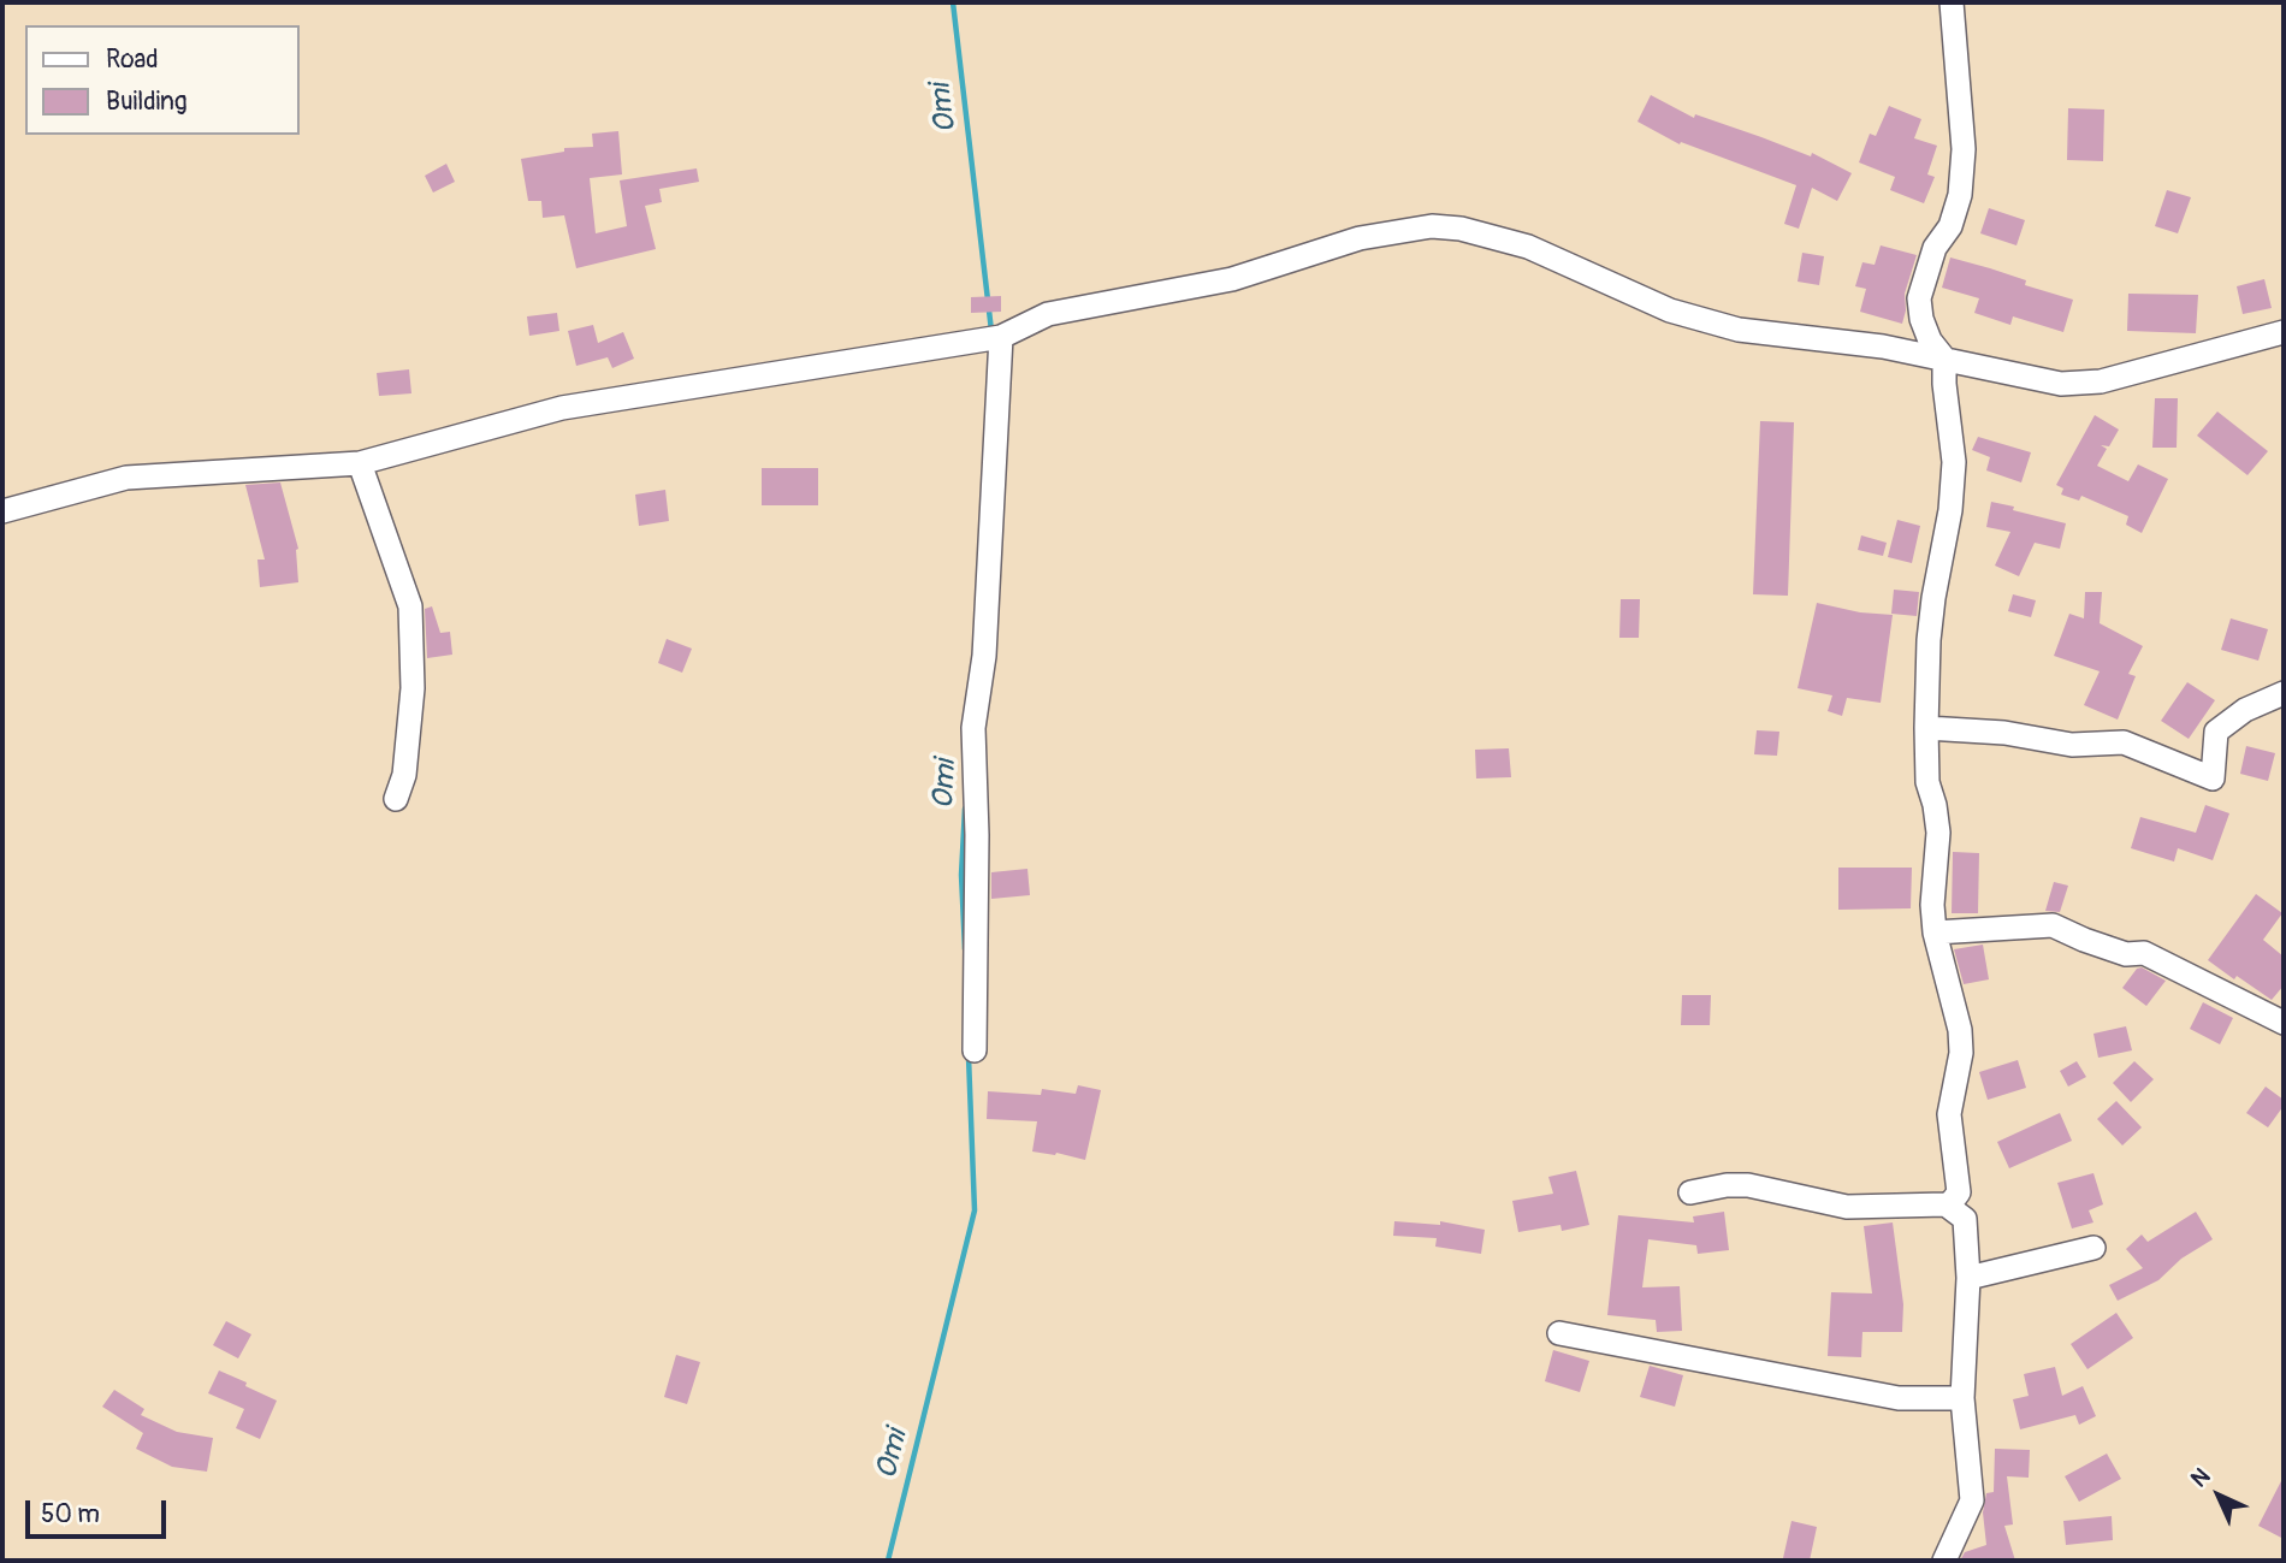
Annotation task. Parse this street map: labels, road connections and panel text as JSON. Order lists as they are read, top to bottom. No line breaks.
{"water":["Omi"],"legend":["Road","Building"],"scale_bar":"50 m","north":"top left"}
